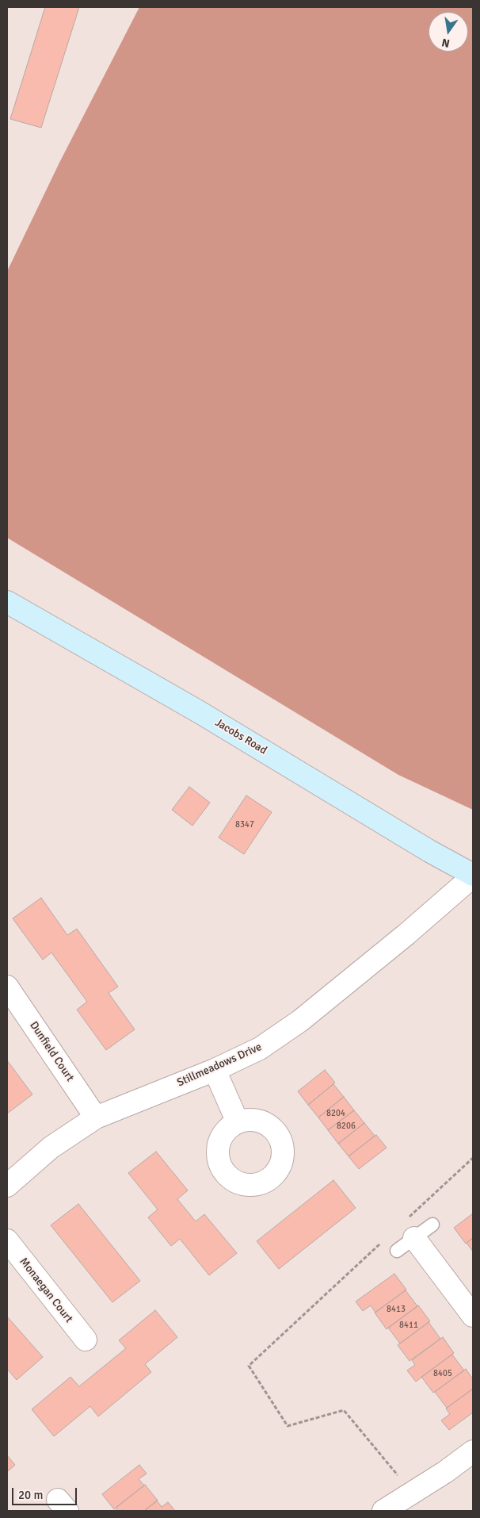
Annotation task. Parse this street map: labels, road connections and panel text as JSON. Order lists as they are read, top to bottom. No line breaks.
{"streets":{"street":["Jacobs Road","Dunfield Court","Stillmeadows Drive","Monaegan Court"]},"crossings":[["Jacobs Road","Stillmeadows Drive"],["Dunfield Court","Stillmeadows Drive"]],"house_numbers":["8347","8204","8206","8413","8411","8405"],"scale_bar":"20 m","north":"bottom"}
